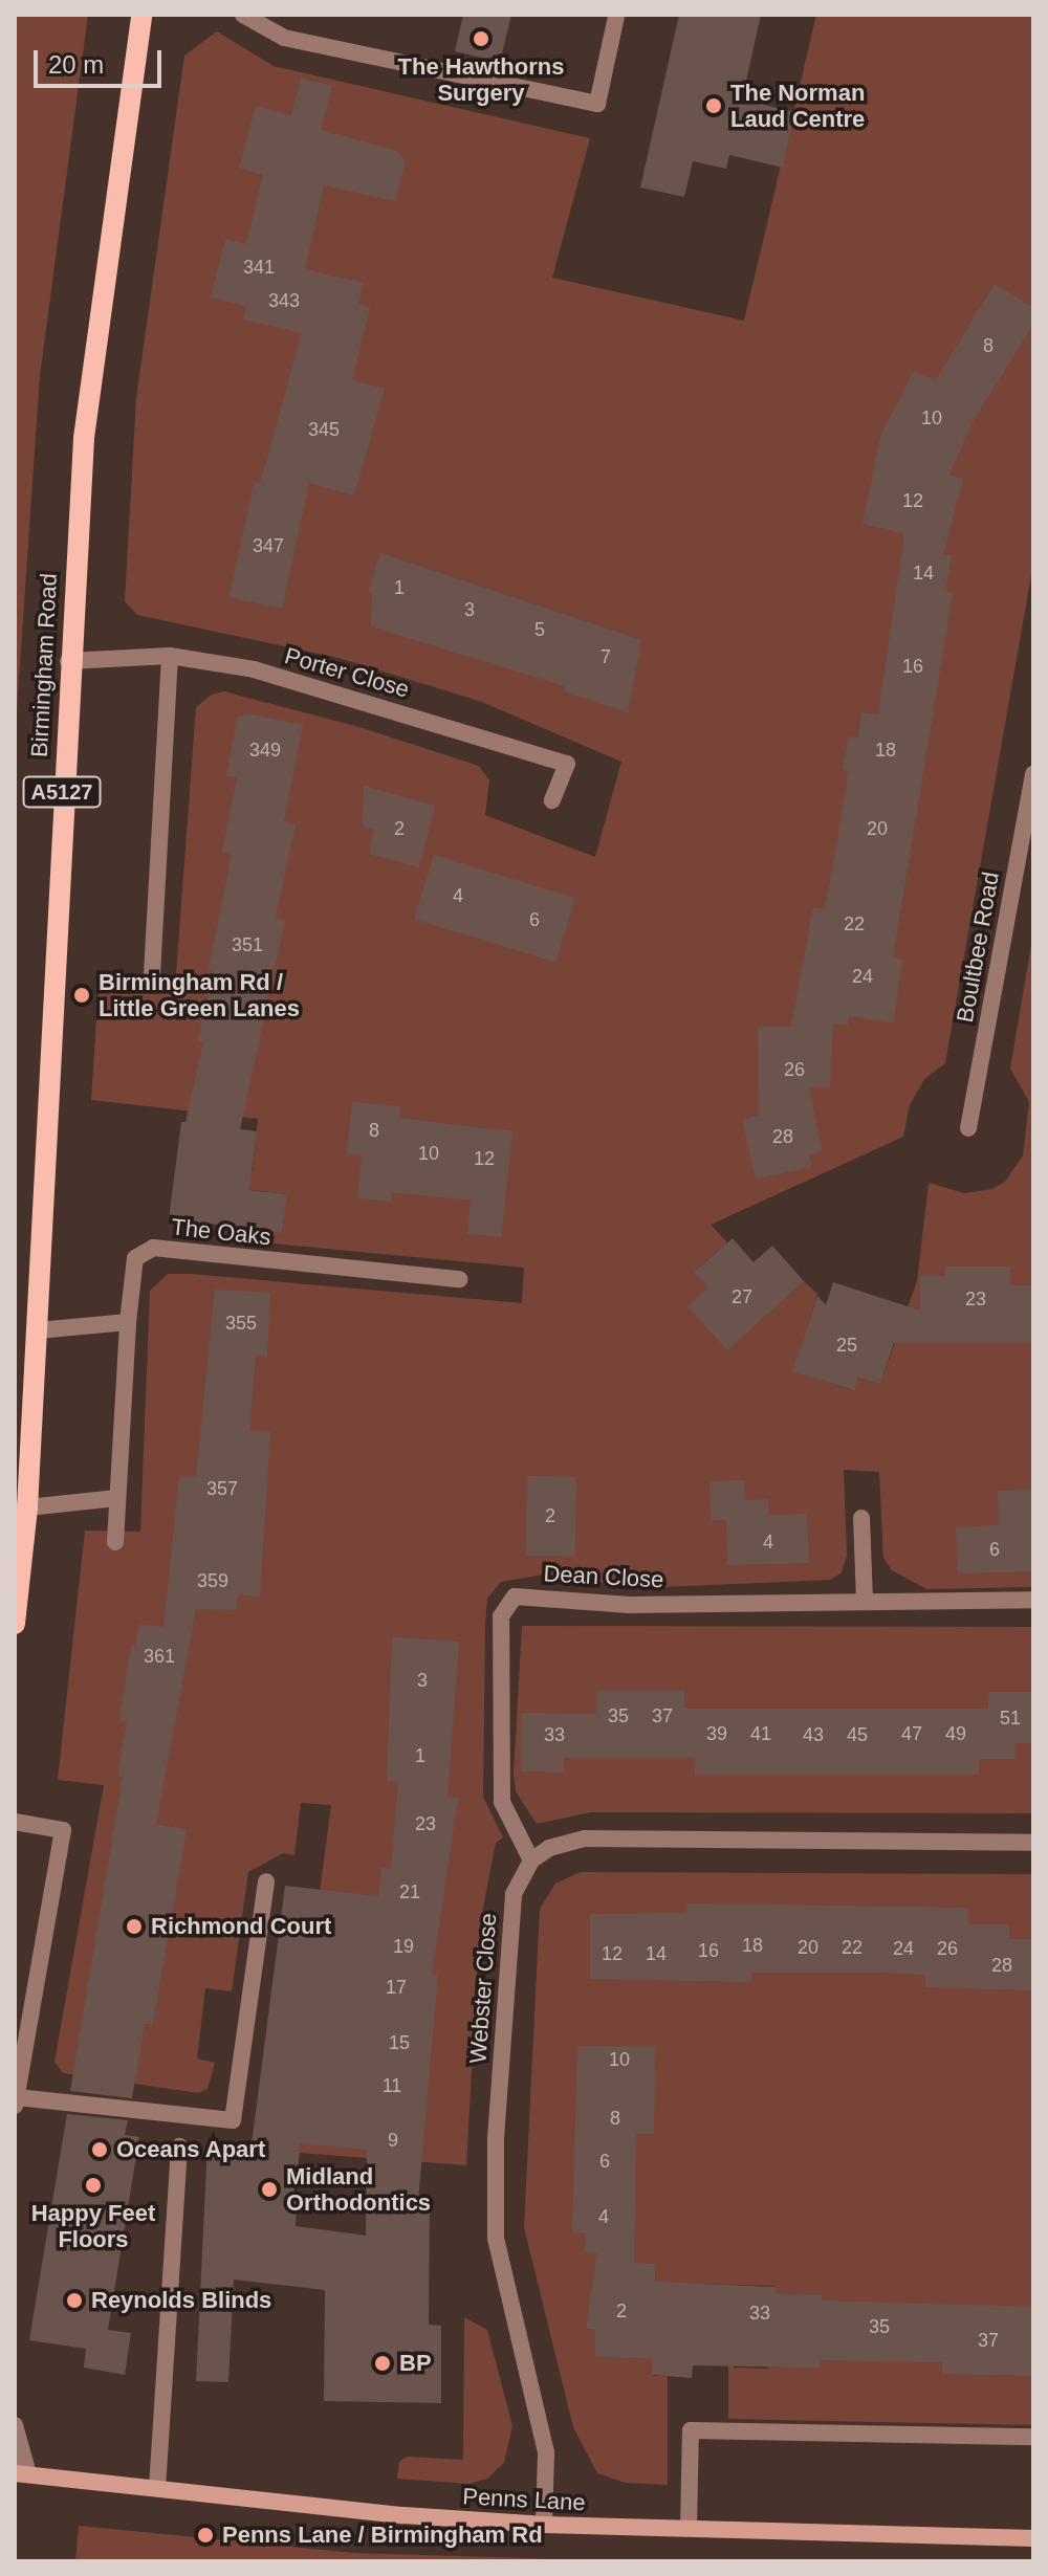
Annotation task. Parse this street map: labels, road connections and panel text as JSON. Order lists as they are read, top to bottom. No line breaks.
{"streets":{"main road":["Birmingham Road","A5127","Penns Lane"],"street":["Porter Close","Boultbee Road","The Oaks","Dean Close","Webster Close"]},"crossings":[["Birmingham Road","Porter Close"],["Dean Close","Webster Close"],["Webster Close","Penns Lane"]],"places":["The Hawthorns Surgery","The Norman Laud Centre","Birmingham Rd / Little Green Lanes","Richmond Court","Oceans Apart","Happy Feet Floors","Midland Orthodontics","Reynolds Blinds","BP","Penns Lane / Birmingham Rd"],"house_numbers":["341","343","8","10","345","12","347","14","1","3","5","7","16","349","18","2","20","4","6","22","351","24","26","8","28","10","12","27","23","355","25","357","2","4","6","359","361","3","35","37","51","39","41","47","49","33","43","45","1","23","21","18","19","20","22","24","26","16","12","14","28","17","15","10","11","8","9","6","4","2","33","35","37"],"scale_bar":"20 m"}
